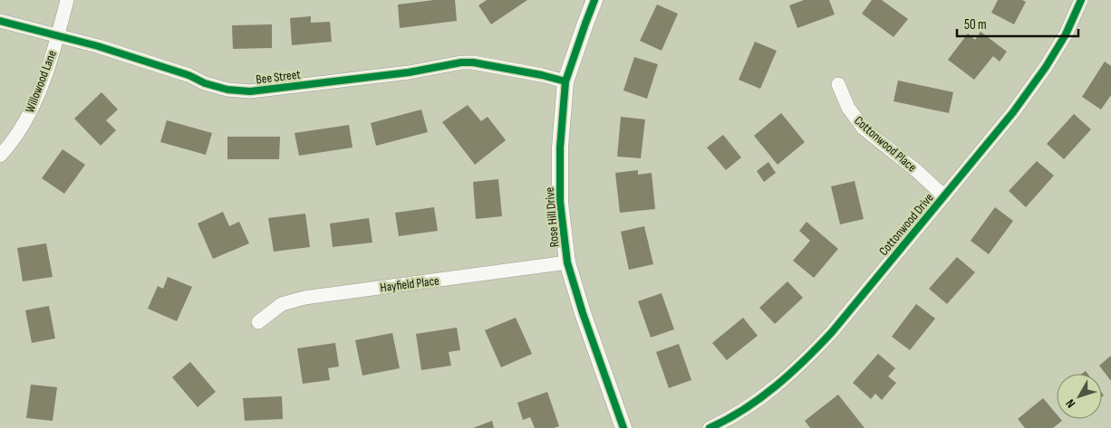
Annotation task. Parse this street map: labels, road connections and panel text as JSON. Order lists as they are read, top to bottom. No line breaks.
{"streets":{"street":["Bee Street","Willowood Lane","Cottonwood Place","Rose Hill Drive","Cottonwood Drive","Hayfield Place"]},"crossings":[["Bee Street","Willowood Lane"],["Bee Street","Rose Hill Drive"],["Cottonwood Place","Cottonwood Drive"],["Rose Hill Drive","Hayfield Place"]],"scale_bar":"50 m","north":"bottom left"}
